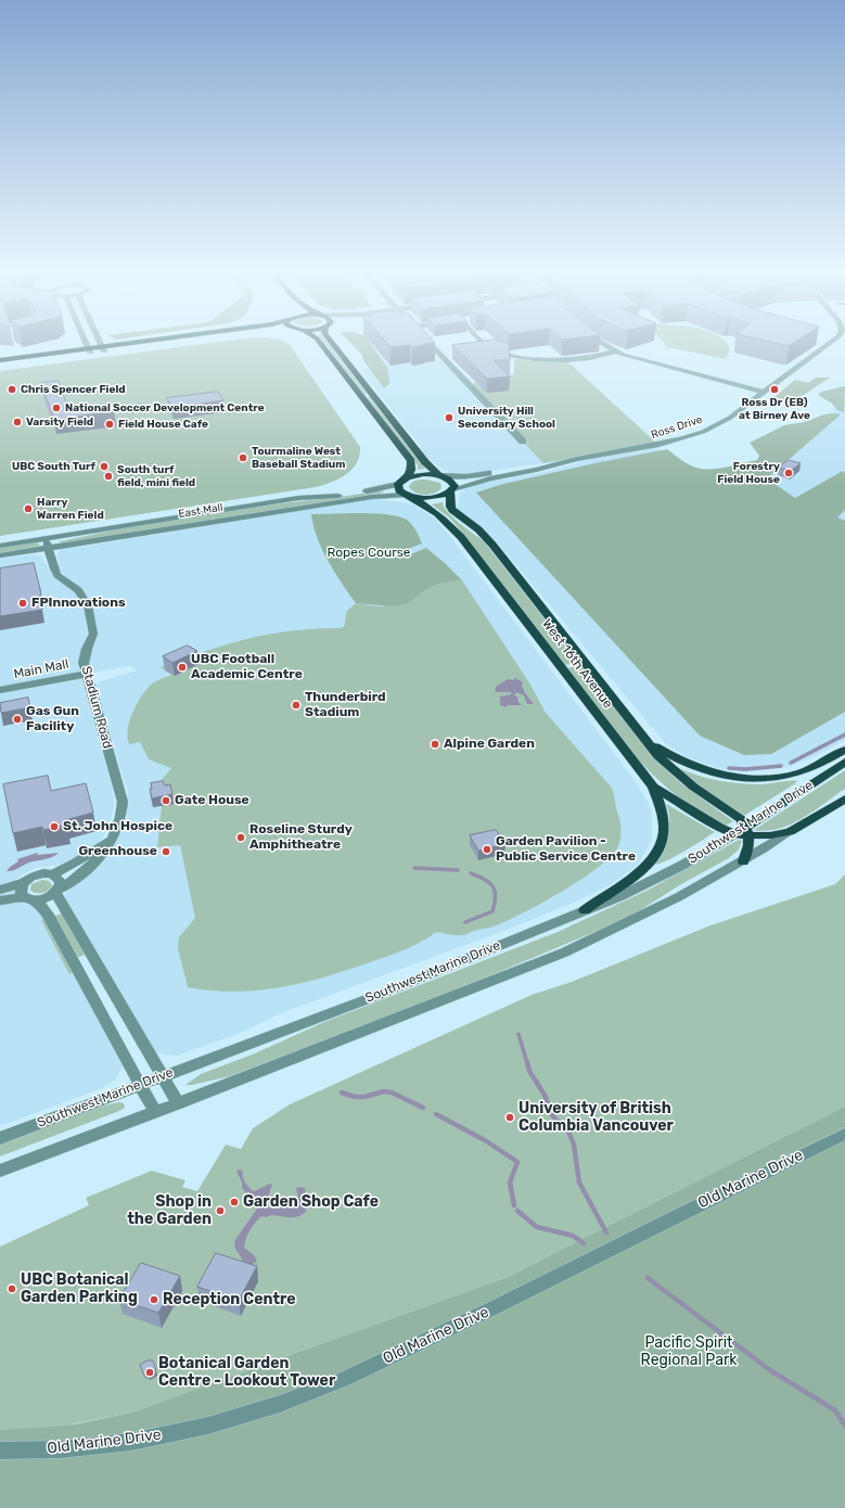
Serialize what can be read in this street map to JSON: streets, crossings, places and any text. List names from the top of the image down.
{
  "streets": {
    "main road": ["West 16th Avenue", "Southwest Marine Drive"],
    "street": [
      "Ross Drive",
      "East Mall",
      "Main Mall",
      "Stadium Road",
      "Old Marine Drive"
    ]
  },
  "crossings": [
    ["Ross Drive", "West 16th Avenue"],
    ["East Mall", "West 16th Avenue"],
    ["East Mall", "Stadium Road"],
    ["West 16th Avenue", "Southwest Marine Drive"],
    ["Main Mall", "Stadium Road"]
  ],
  "parks": ["Ropes Course", "Pacific Spirit Regional Park"],
  "places": [
    "Chris Spencer Field",
    "Ross Dr (EB) at Birney Ave",
    "National Soccer Development Centre",
    "University Hill Secondary School",
    "Varsity Field",
    "Field House Cafe",
    "Tourmaline West Baseball Stadium",
    "UBC South Turf",
    "Forestry Field House",
    "South turf field, mini field",
    "Harry Warren Field",
    "FPInnovations",
    "UBC Football Academic Centre",
    "Thunderbird Stadium",
    "Gas Gun Facility",
    "Alpine Garden",
    "Gate House",
    "St. John Hospice",
    "Roseline Sturdy Amphitheatre",
    "Garden Pavilion - Public Service Centre",
    "Greenhouse",
    "University of British Columbia Vancouver",
    "Garden Shop Cafe",
    "Shop in the Garden",
    "UBC Botanical Garden Parking",
    "Reception Centre",
    "Botanical Garden Centre - Lookout Tower"
  ]
}
